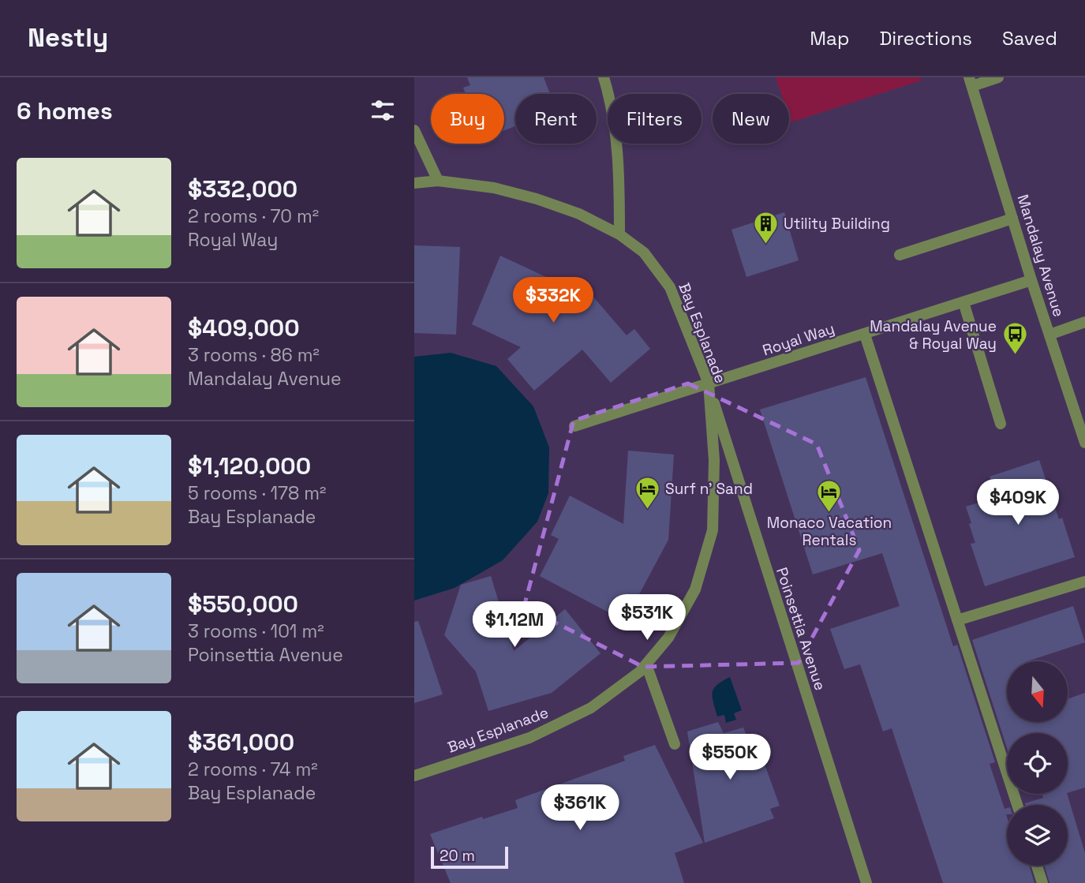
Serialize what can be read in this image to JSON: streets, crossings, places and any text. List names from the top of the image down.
{
  "streets": {
    "street": [
      "Mandalay Avenue",
      "Bay Esplanade",
      "Royal Way",
      "Poinsettia Avenue"
    ]
  },
  "crossings": [
    ["Mandalay Avenue", "Royal Way"],
    ["Bay Esplanade", "Royal Way"],
    ["Bay Esplanade", "Poinsettia Avenue"],
    ["Royal Way", "Poinsettia Avenue"]
  ],
  "places": {
    "building": ["Utility Building"],
    "bus stop": ["Mandalay Avenue & Royal Way"],
    "hotel": ["Surf n' Sand", "Monaco Vacation Rentals"]
  },
  "scale_bar": "20 m",
  "north": "bottom",
  "page": {
    "header": "Nestly",
    "nav": ["Map", "Directions", "Saved"],
    "heading": "6 homes",
    "chip": [
      "Buy",
      "Rent",
      "Filters",
      "New"
    ],
    "list": [
      {
        "name": "$332,000",
        "note": "2 rooms · 70 m² · Royal Way"
      },
      {
        "name": "$409,000",
        "note": "3 rooms · 86 m² · Mandalay Avenue"
      },
      {
        "name": "$1,120,000",
        "note": "5 rooms · 178 m² · Bay Esplanade"
      },
      {
        "name": "$550,000",
        "note": "3 rooms · 101 m² · Poinsettia Avenue"
      },
      {
        "name": "$361,000",
        "note": "2 rooms · 74 m² · Bay Esplanade"
      }
    ],
    "price": [
      "$332K",
      "$409K",
      "$531K",
      "$1.12M",
      "$550K",
      "$361K"
    ],
    "scale": "20 m"
  }
}
